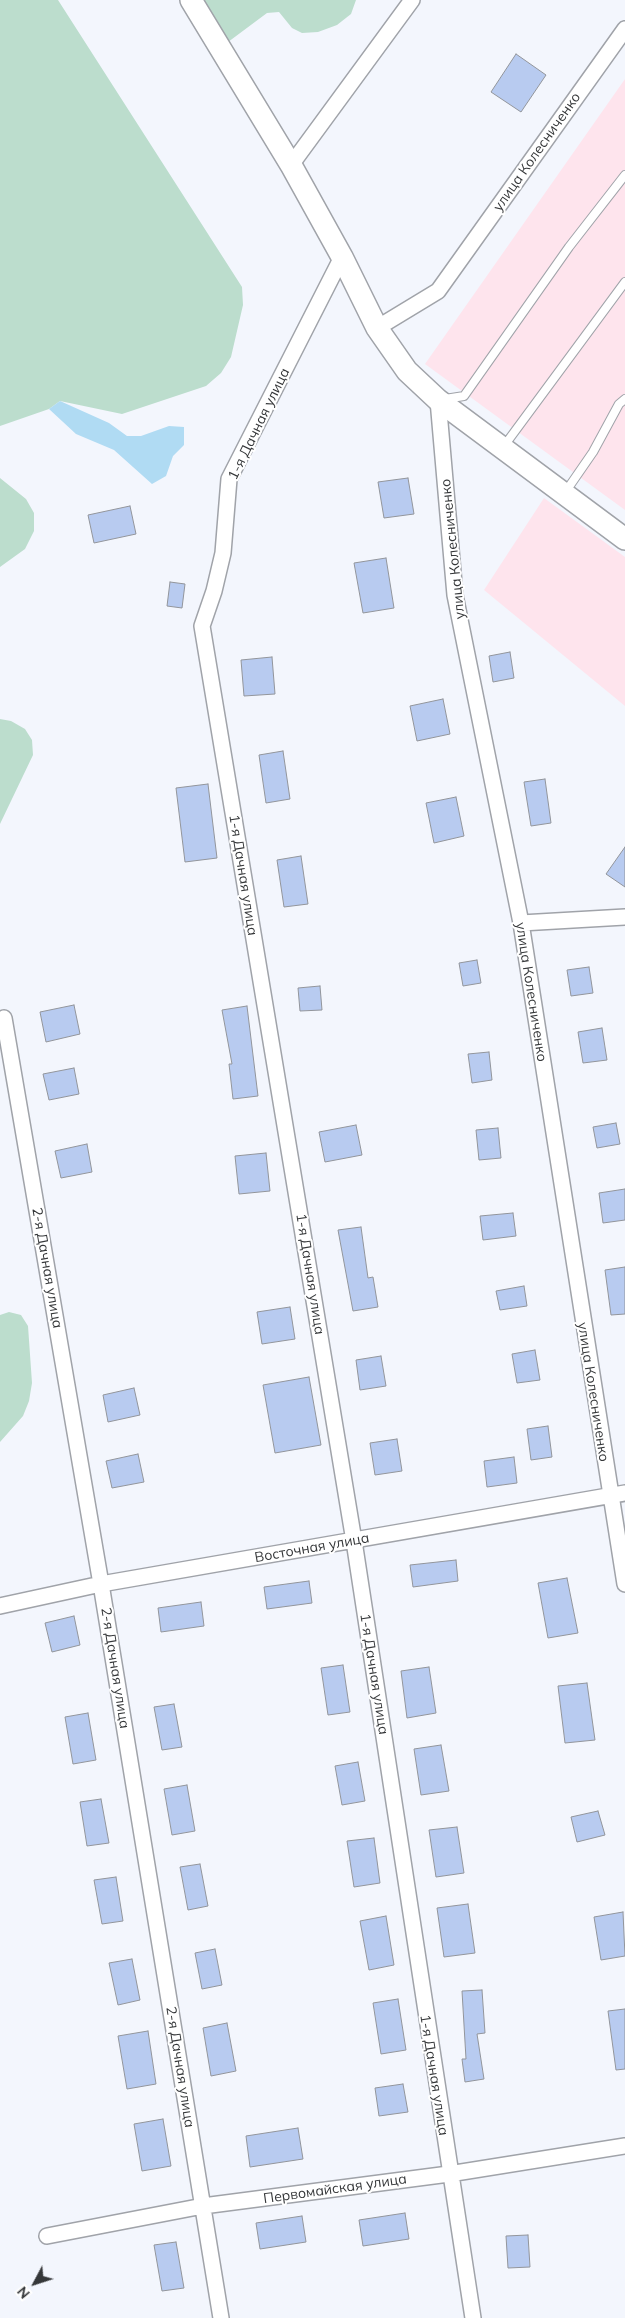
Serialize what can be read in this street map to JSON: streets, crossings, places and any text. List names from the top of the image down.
{
  "streets": {
    "street": [
      "улица Колесниченко",
      "1-я Дачная улица",
      "2-я Дачная улица",
      "Восточная улица",
      "Первомайская улица"
    ]
  },
  "crossings": [
    ["улица Колесниченко", "Восточная улица"],
    ["1-я Дачная улица", "Восточная улица"],
    ["1-я Дачная улица", "Первомайская улица"],
    ["2-я Дачная улица", "Восточная улица"],
    ["2-я Дачная улица", "Первомайская улица"]
  ],
  "north": "bottom left"
}
